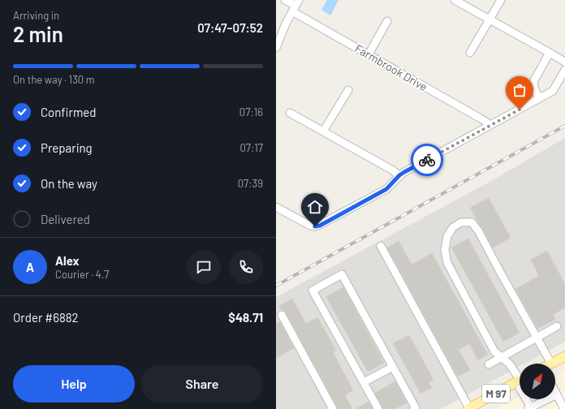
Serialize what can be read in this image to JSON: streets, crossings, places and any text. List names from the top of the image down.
{
  "streets": {
    "main road": ["M 97"],
    "street": ["Farmbrook Drive"]
  },
  "north": "top right",
  "page": {
    "heading": ["2 min", "Arriving in", "07:47–07:52"],
    "panel": [
      "Alex",
      "Courier · 4.7",
      "Order #6882",
      "$48.71"
    ],
    "bar": "On the way · 130 m",
    "list": [
      ["Confirmed", "07:16"],
      ["Preparing", "07:17"],
      ["On the way", "07:39"],
      "Delivered"
    ],
    "round": "A",
    "buttons": ["Help", "Share"]
  }
}
